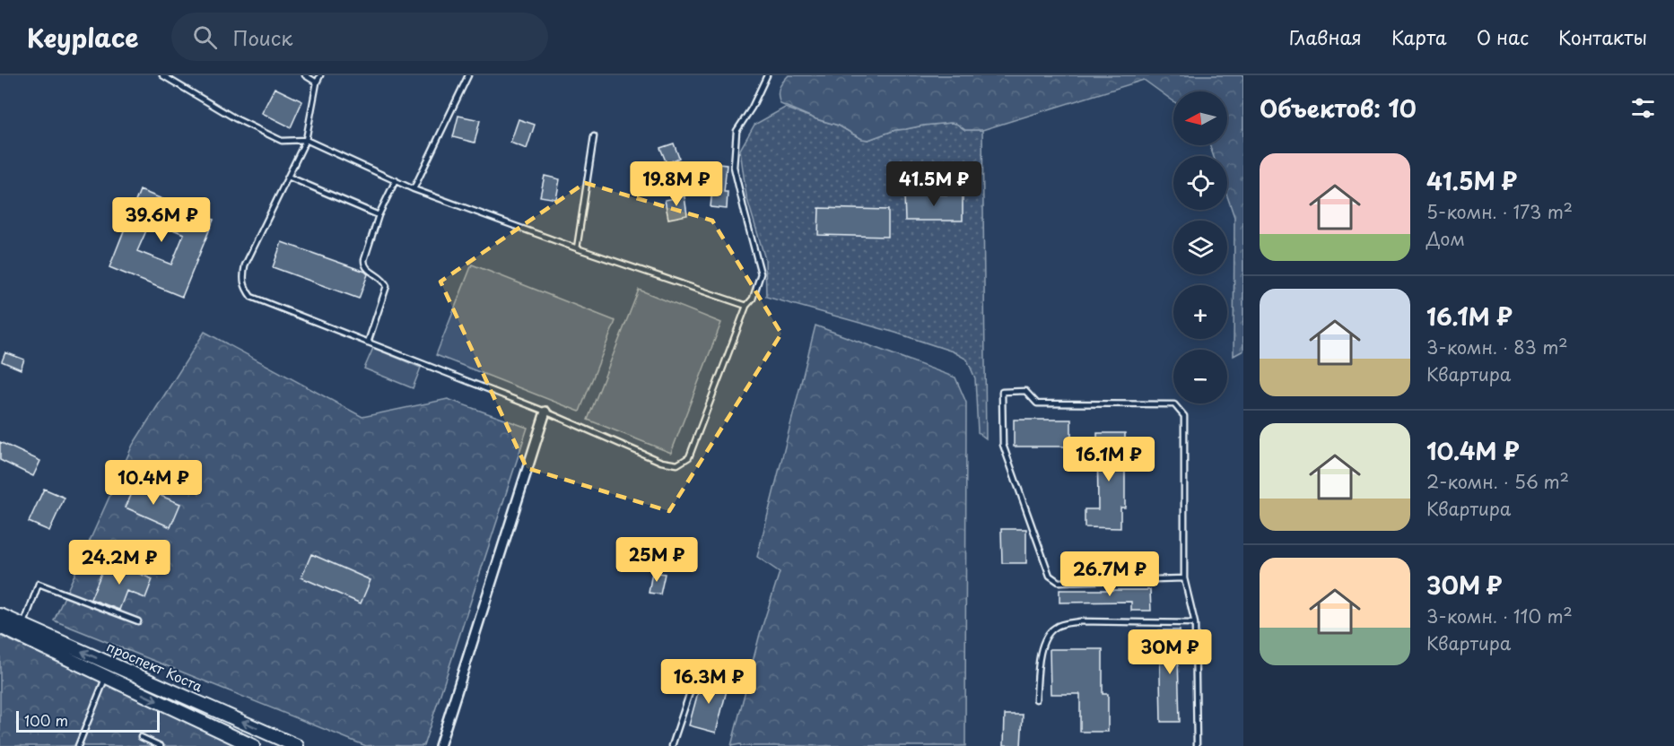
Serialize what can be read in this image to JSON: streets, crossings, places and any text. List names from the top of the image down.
{
  "streets": {
    "main road": ["проспект Коста"]
  },
  "scale_bar": "100 m",
  "north": "left",
  "page": {
    "header": "Keyplace",
    "search": "Поиск",
    "nav": [
      "Главная",
      "Карта",
      "О нас",
      "Контакты"
    ],
    "heading": "Объектов: 10",
    "map_buttons": ["+", "−"],
    "list": [
      {
        "name": "41.5M ₽",
        "note": "5-комн. · 173 m² · Дом"
      },
      {
        "name": "16.1M ₽",
        "note": "3-комн. · 83 m² · Квартира"
      },
      {
        "name": "10.4M ₽",
        "note": "2-комн. · 56 m² · Квартира"
      },
      {
        "name": "30M ₽",
        "note": "3-комн. · 110 m² · Квартира"
      }
    ],
    "price": [
      "19.8M ₽",
      "41.5M ₽",
      "39.6M ₽",
      "16.1M ₽",
      "10.4M ₽",
      "25M ₽",
      "24.2M ₽",
      "26.7M ₽",
      "30M ₽",
      "16.3M ₽"
    ],
    "scale": "100 m"
  }
}
